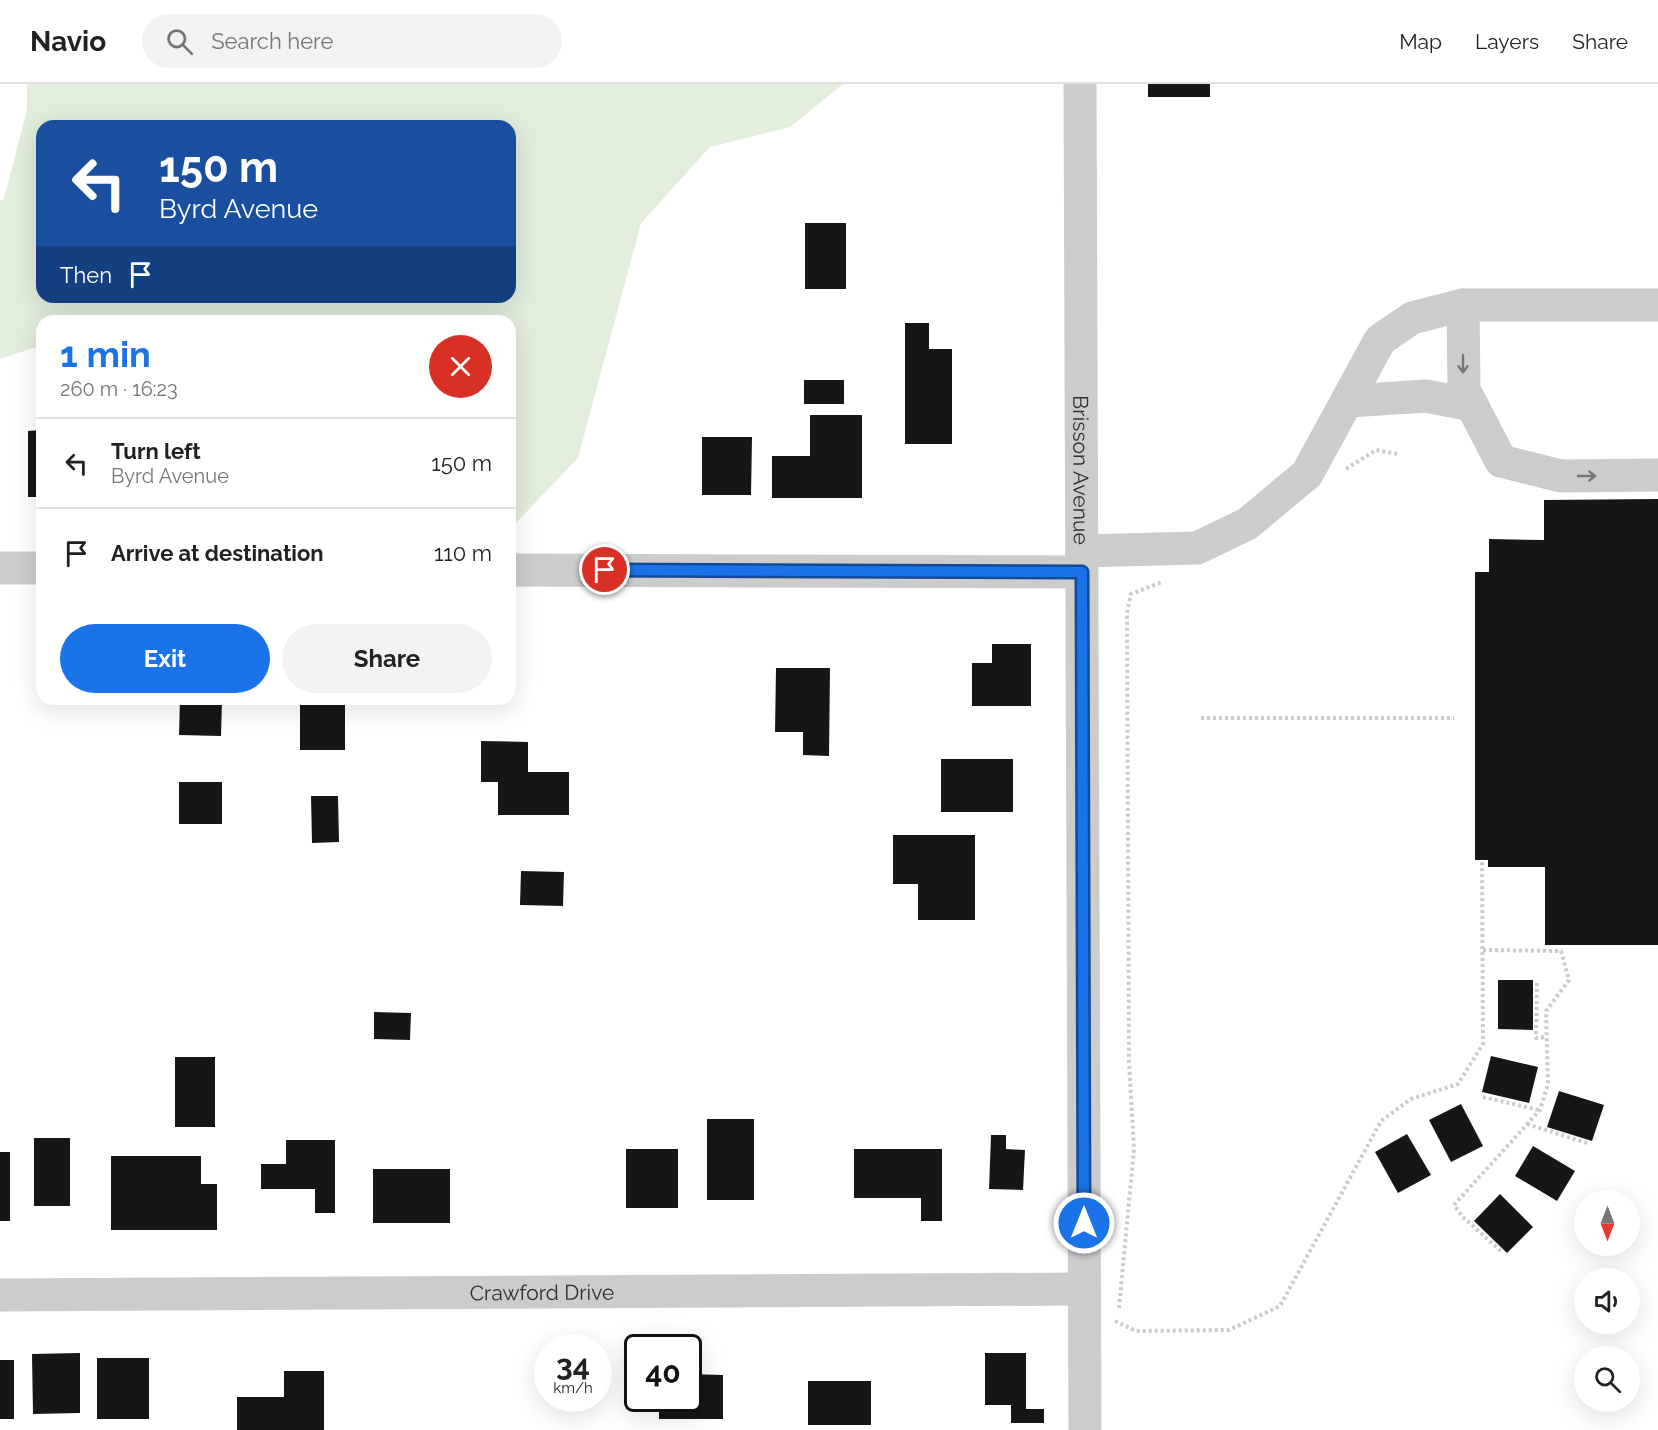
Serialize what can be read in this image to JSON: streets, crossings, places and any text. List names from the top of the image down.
{
  "streets": {
    "street": ["Brisson Avenue", "Crawford Drive"]
  },
  "crossings": [
    ["Brisson Avenue", "Crawford Drive"]
  ],
  "north": "bottom",
  "page": {
    "header": "Navio",
    "search": "Search here",
    "nav": ["Map", "Layers", "Share"],
    "turn": ["150 m", "Byrd Avenue"],
    "then": "Then",
    "heading": ["1 min", "260 m · 16:23"],
    "list": [
      {
        "name": "Turn left",
        "note": "Byrd Avenue",
        "value": "150 m"
      },
      {
        "name": "Arrive at destination",
        "value": "110 m"
      }
    ],
    "buttons": ["Exit", "Share"],
    "speed": "34 km/h",
    "limit": "40"
  }
}
